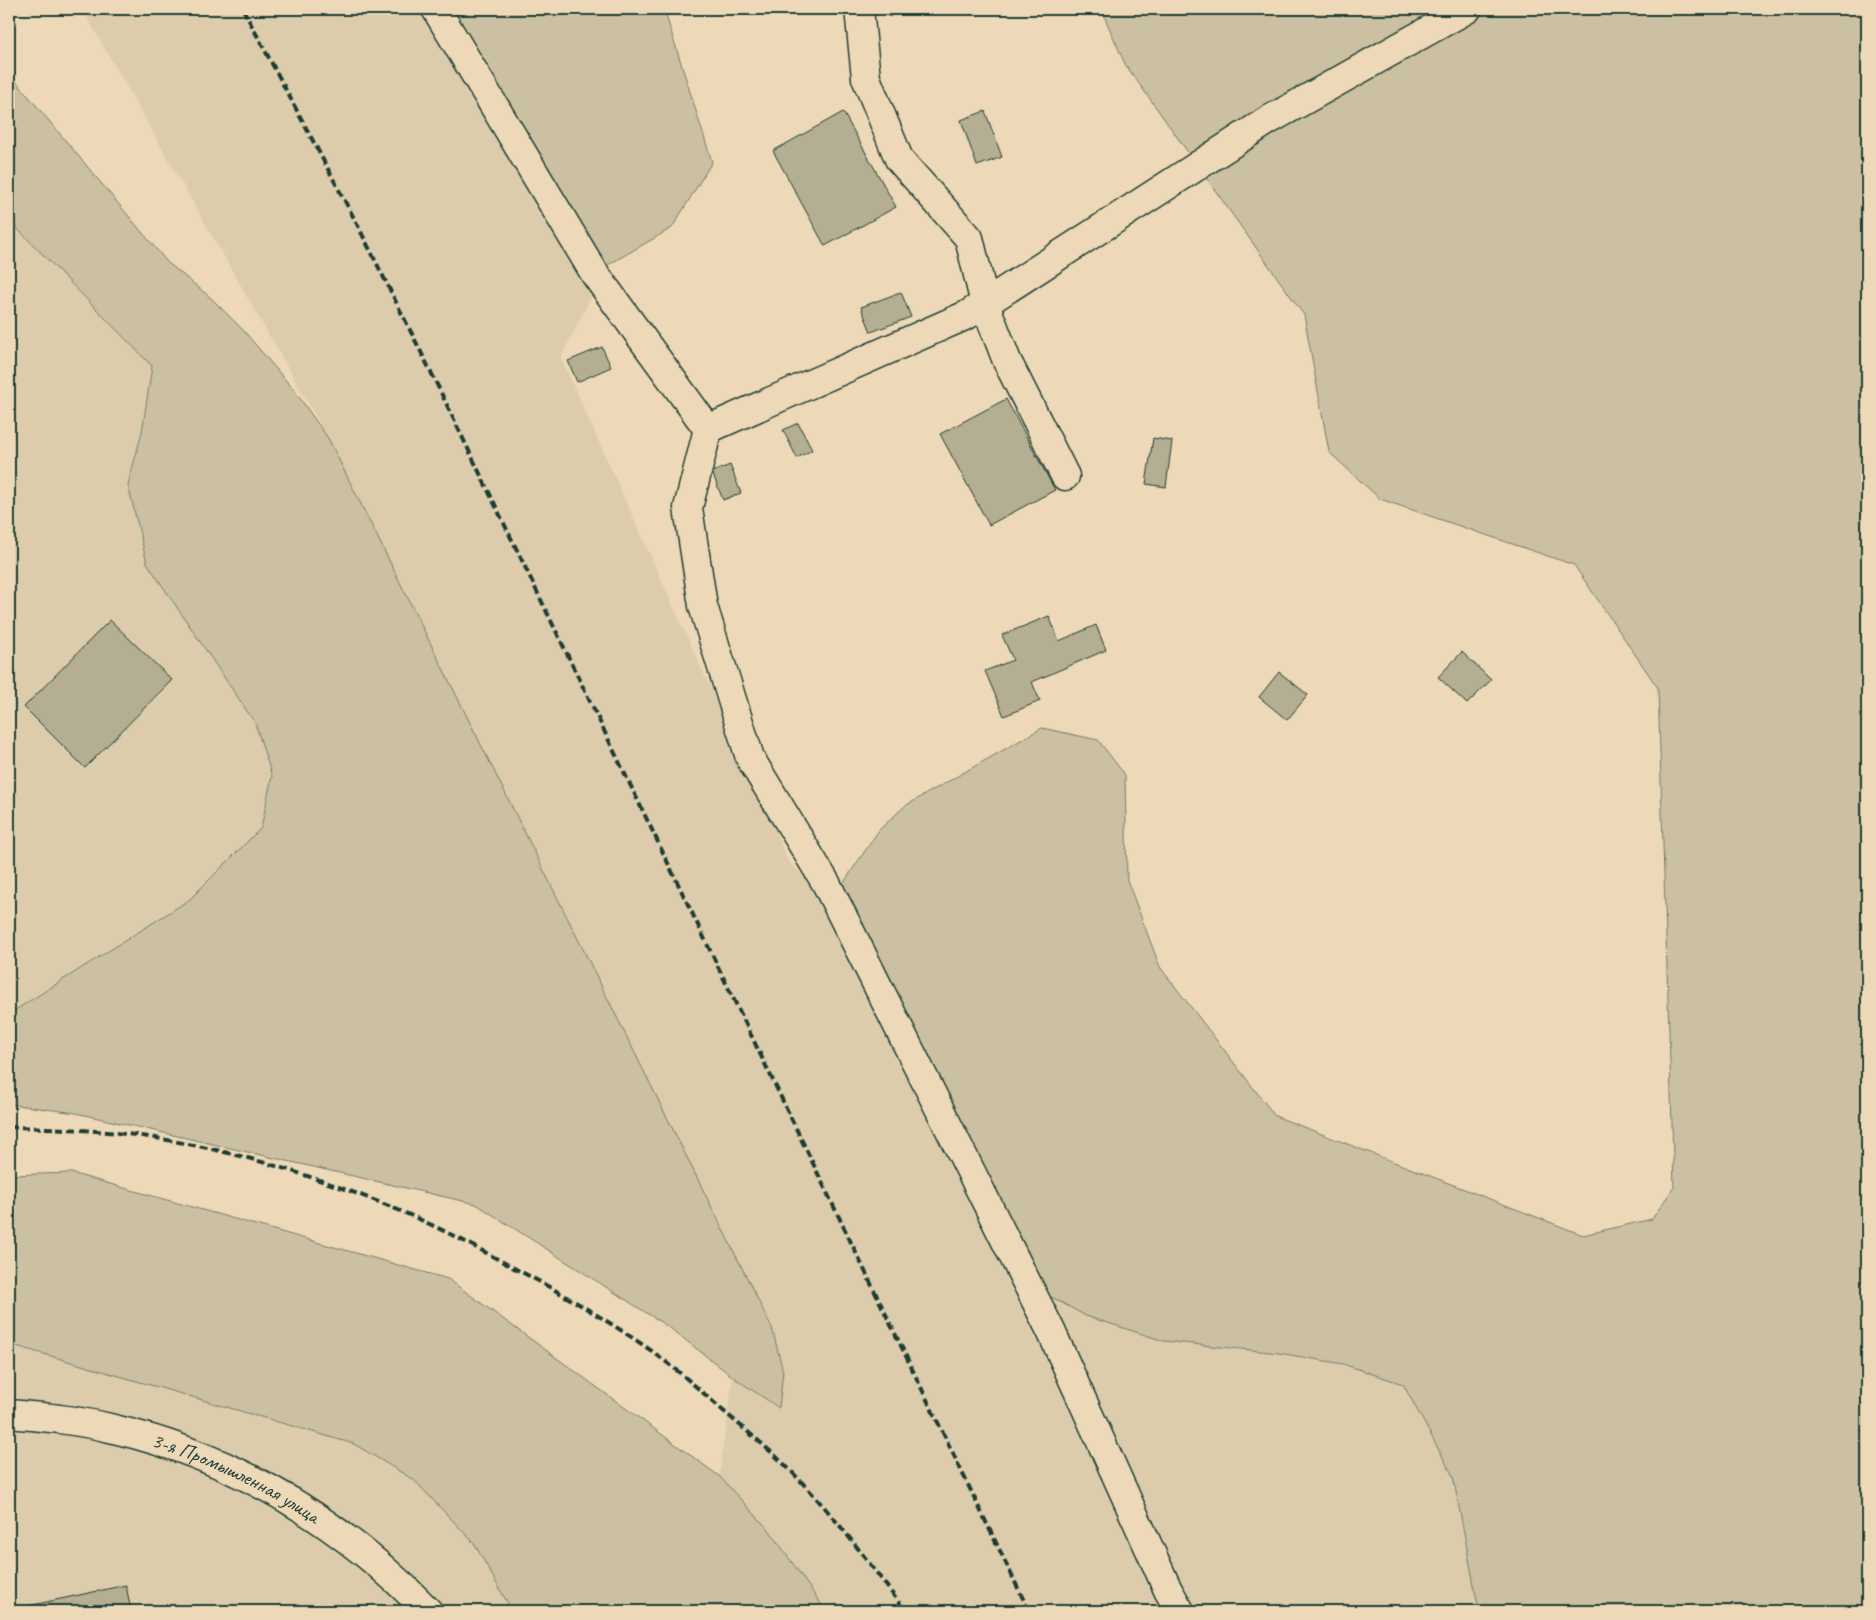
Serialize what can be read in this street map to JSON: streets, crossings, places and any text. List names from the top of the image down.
{
  "streets": {
    "street": ["3-я Промышленная улица"]
  }
}
